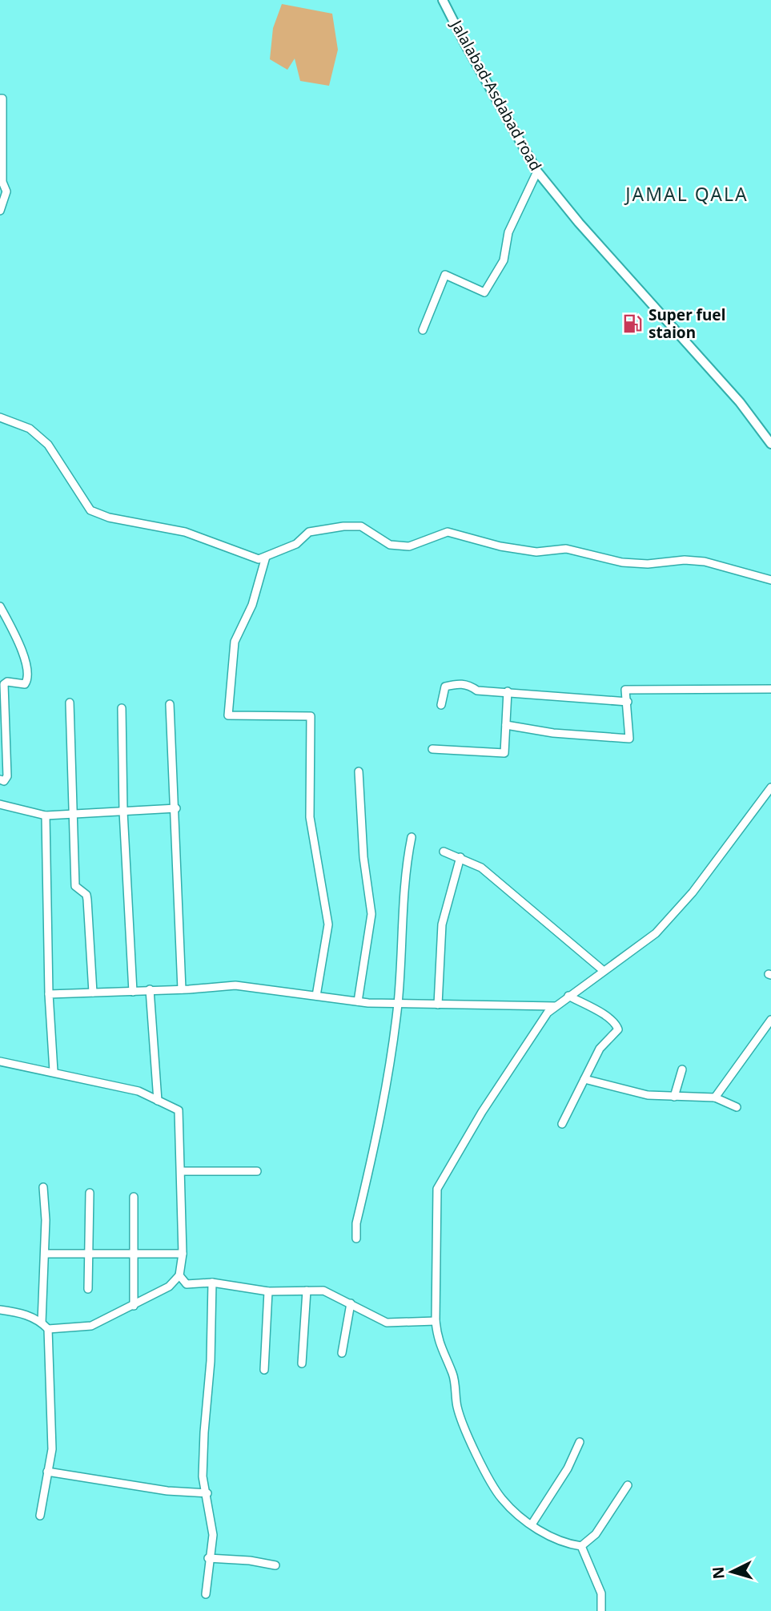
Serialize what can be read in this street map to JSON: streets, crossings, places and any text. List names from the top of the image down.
{
  "streets": {
    "main road": ["Jalalabad-Asdabad road"]
  },
  "districts": ["JAMAL QALA"],
  "places": {
    "fuel station": ["Super fuel staion"]
  },
  "north": "left"
}
